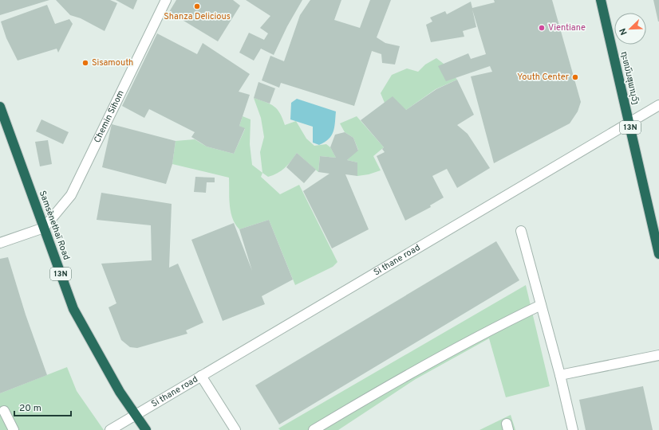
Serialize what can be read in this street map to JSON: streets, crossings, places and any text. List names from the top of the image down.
{
  "streets": {
    "highway": ["ຖະຫນົນສຸພານຸວົງ", "13N", "Samsènethaï Road"],
    "street": ["Chemin Sihom", "Si thane road"]
  },
  "crossings": [
    ["ຖະຫນົນສຸພານຸວົງ", "Si thane road"],
    ["Chemin Sihom", "Samsènethaï Road"],
    ["Samsènethaï Road", "Si thane road"]
  ],
  "places": [
    "Shanza Delicious",
    "Vientiane",
    "Sisamouth",
    "Youth Center"
  ],
  "scale_bar": "20 m",
  "north": "bottom left"
}
